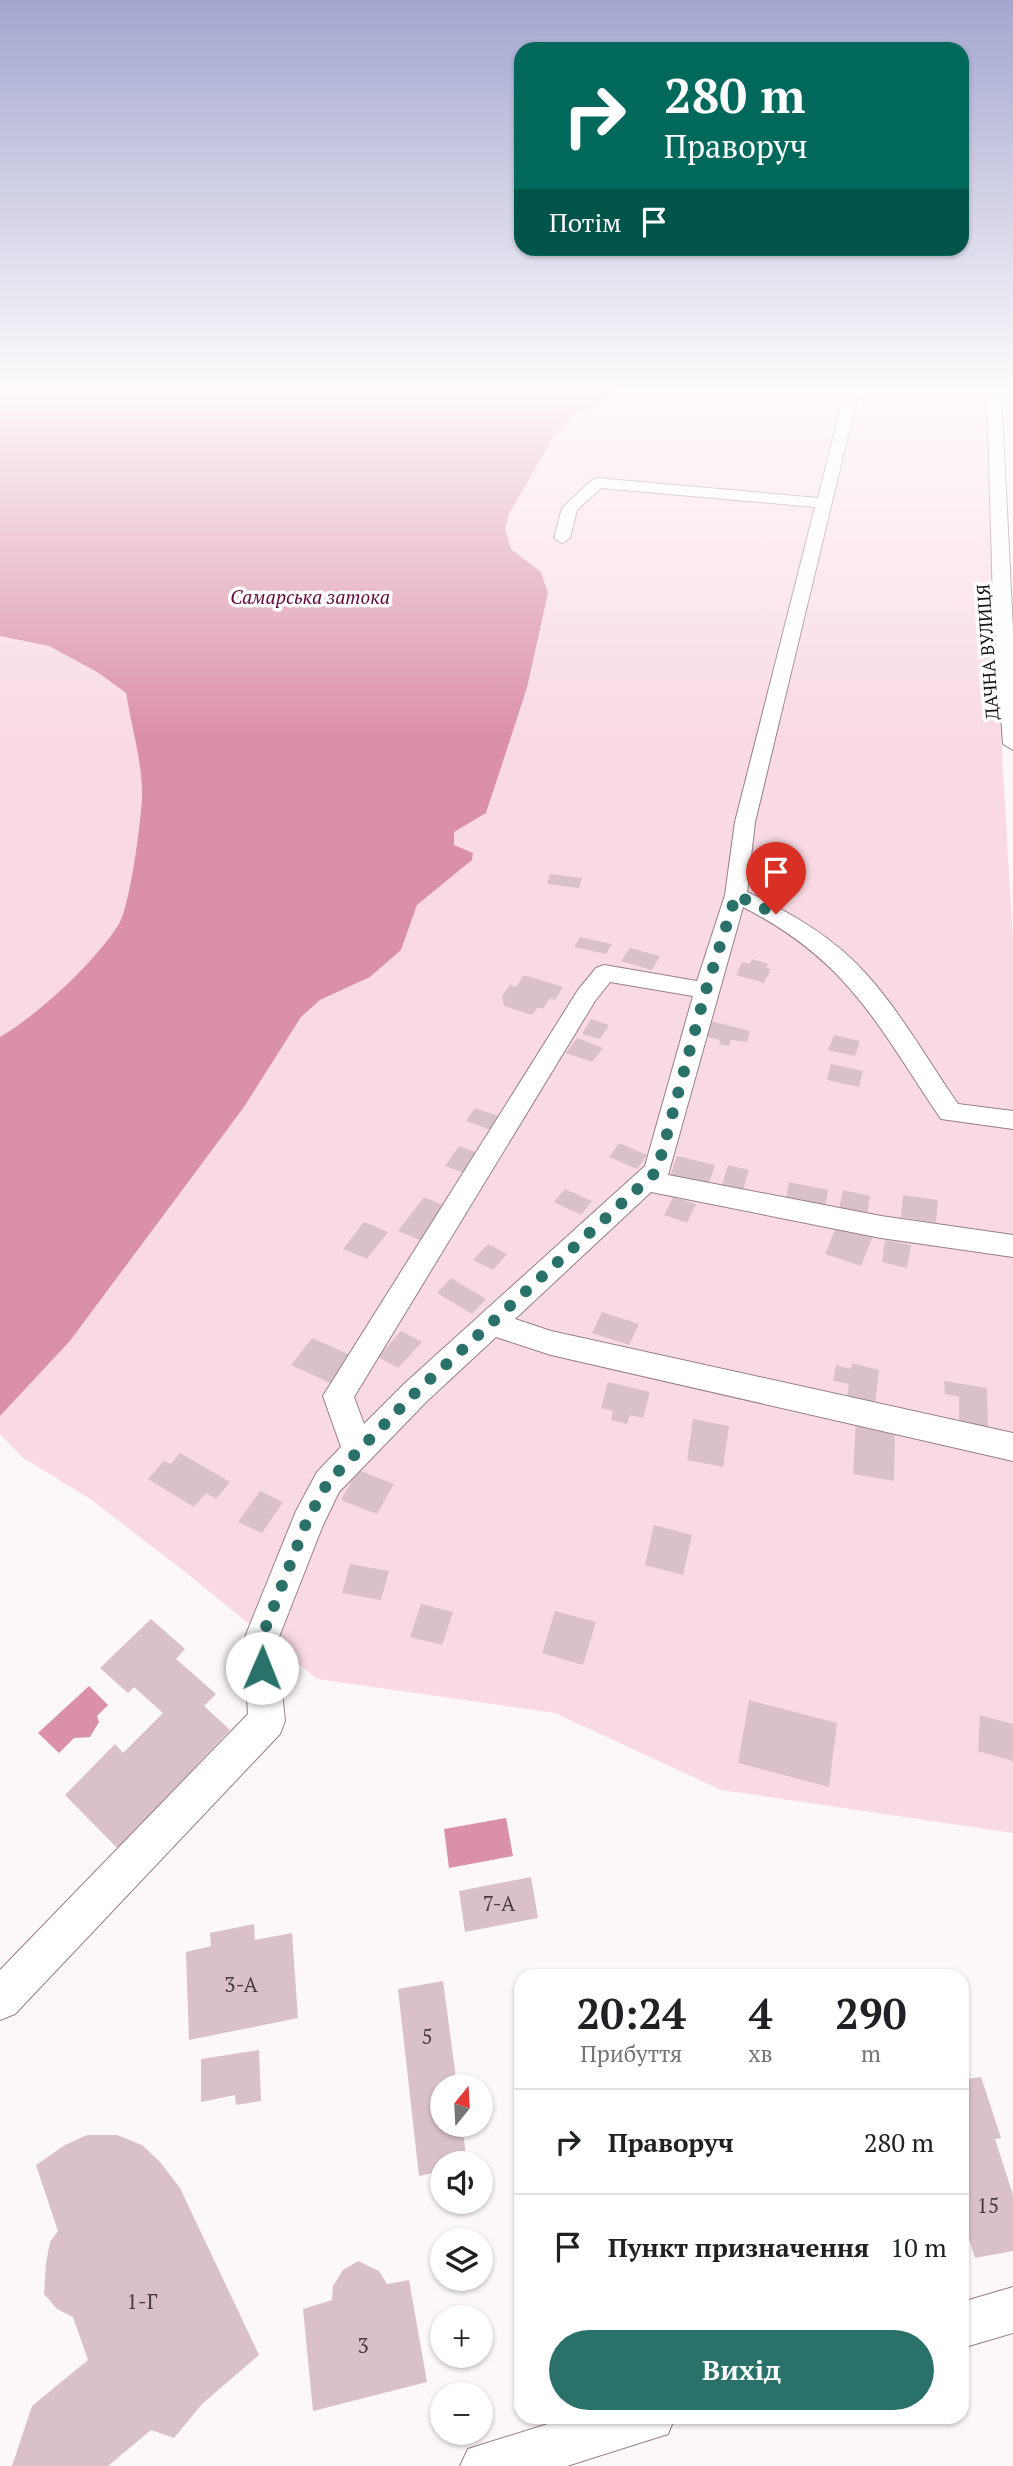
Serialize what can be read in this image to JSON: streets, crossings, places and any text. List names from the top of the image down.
{
  "streets": {
    "street": ["ДАЧНА ВУЛИЦЯ"]
  },
  "water": ["Самарська затока"],
  "house_numbers": [
    "7-А",
    "3-А",
    "5",
    "15",
    "1-Г",
    "3"
  ],
  "north": "top",
  "page": {
    "turn": ["280 m", "Праворуч"],
    "then": "Потім",
    "eta": [
      "20:24",
      "Прибуття",
      "4",
      "хв",
      "290",
      "m"
    ],
    "map_buttons": ["+", "−"],
    "list": [
      {
        "name": "Праворуч",
        "value": "280 m"
      },
      {
        "name": "Пункт призначення",
        "value": "10 m"
      }
    ],
    "buttons": "Вихід"
  }
}
